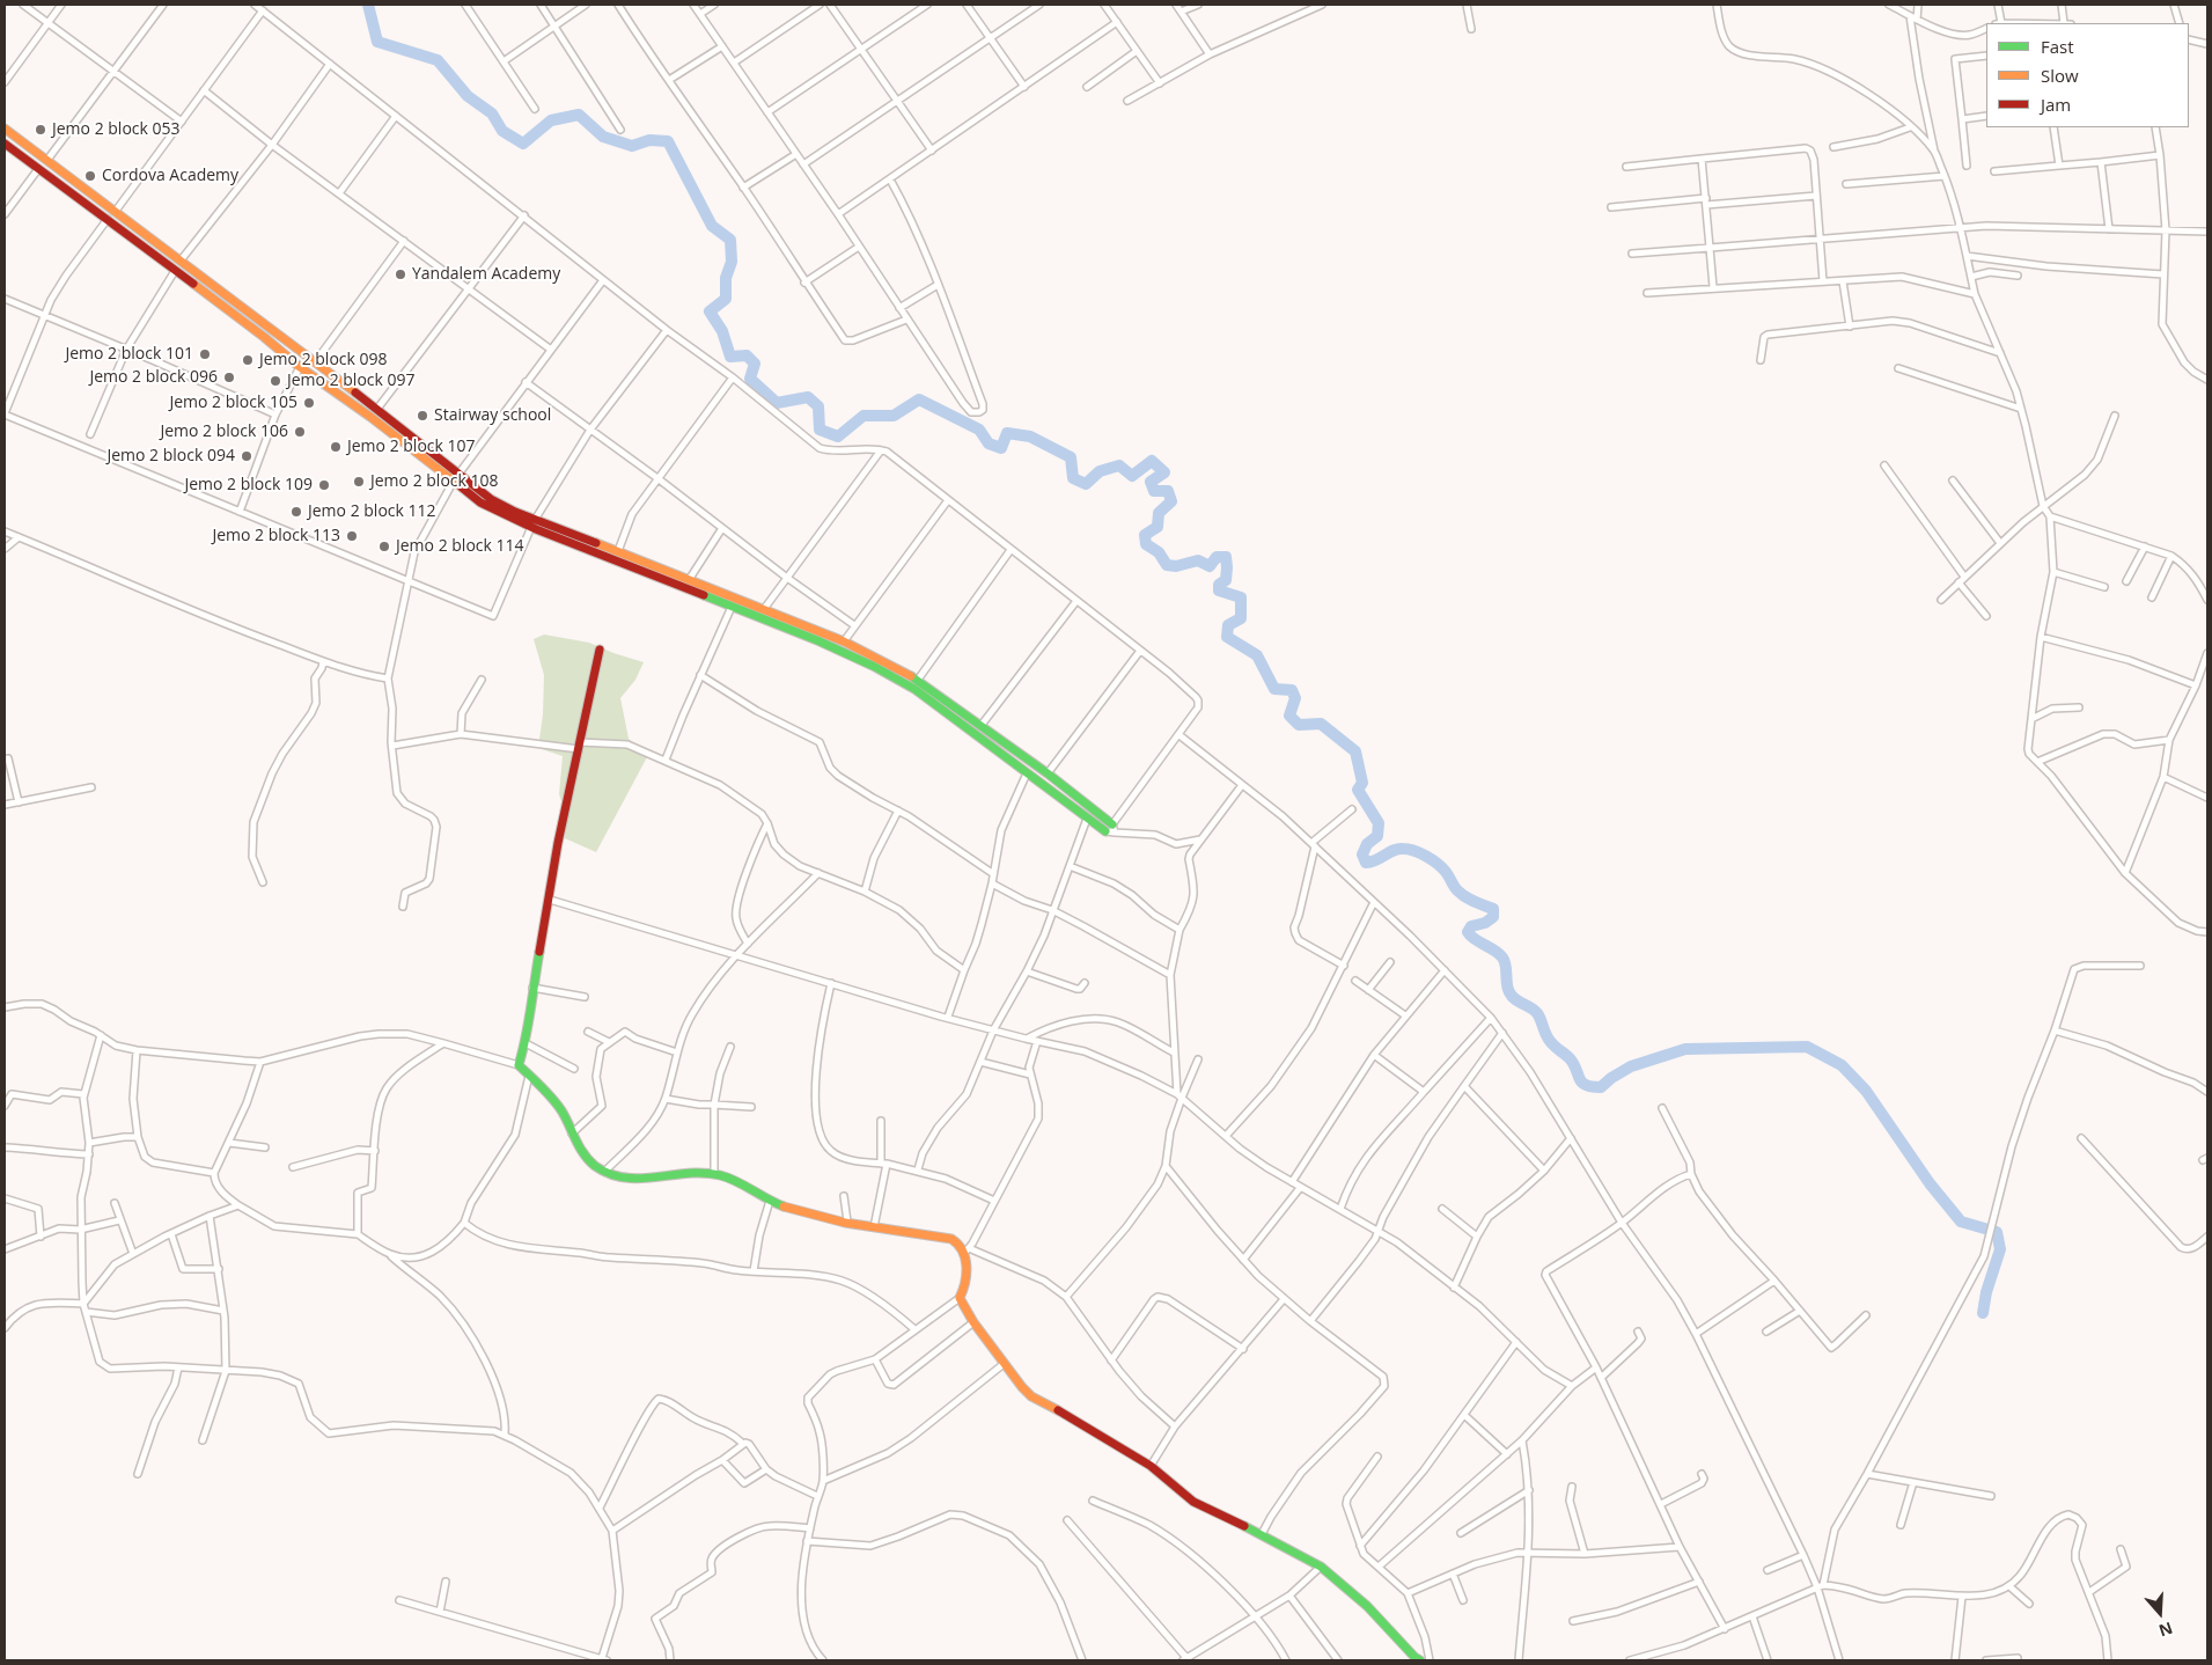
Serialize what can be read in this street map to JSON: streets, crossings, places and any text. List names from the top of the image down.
{
  "places": [
    "Jemo 2 block 053",
    "Cordova Academy",
    "Yandalem Academy",
    "Jemo 2 block 101",
    "Jemo 2 block 098",
    "Jemo 2 block 096",
    "Jemo 2 block 097",
    "Jemo 2 block 105",
    "Stairway school",
    "Jemo 2 block 106",
    "Jemo 2 block 107",
    "Jemo 2 block 094",
    "Jemo 2 block 108",
    "Jemo 2 block 109",
    "Jemo 2 block 112",
    "Jemo 2 block 113",
    "Jemo 2 block 114"
  ],
  "legend": ["Fast", "Slow", "Jam"],
  "north": "bottom"
}
